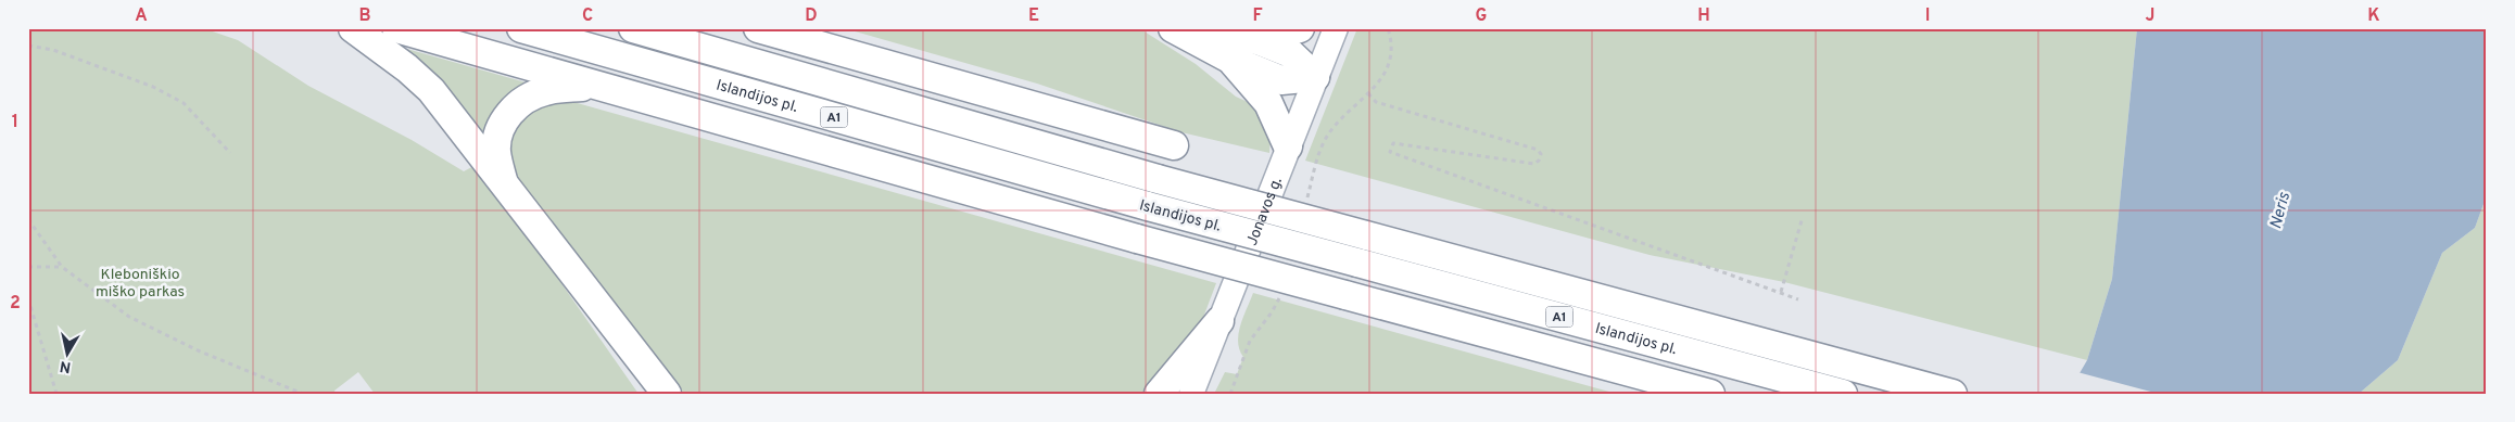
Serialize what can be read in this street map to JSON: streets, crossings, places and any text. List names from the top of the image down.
{
  "streets": {
    "highway": ["Islandijos pl.", "A1"],
    "main road": ["Jonavos g."]
  },
  "water": ["Neris"],
  "parks": ["Kleboniškio miško parkas"],
  "north": "bottom",
  "grid": {
    "columns": [
      "A",
      "B",
      "C",
      "D",
      "E",
      "F",
      "G",
      "H",
      "I",
      "J",
      "K"
    ],
    "rows": ["1", "2"]
  }
}
